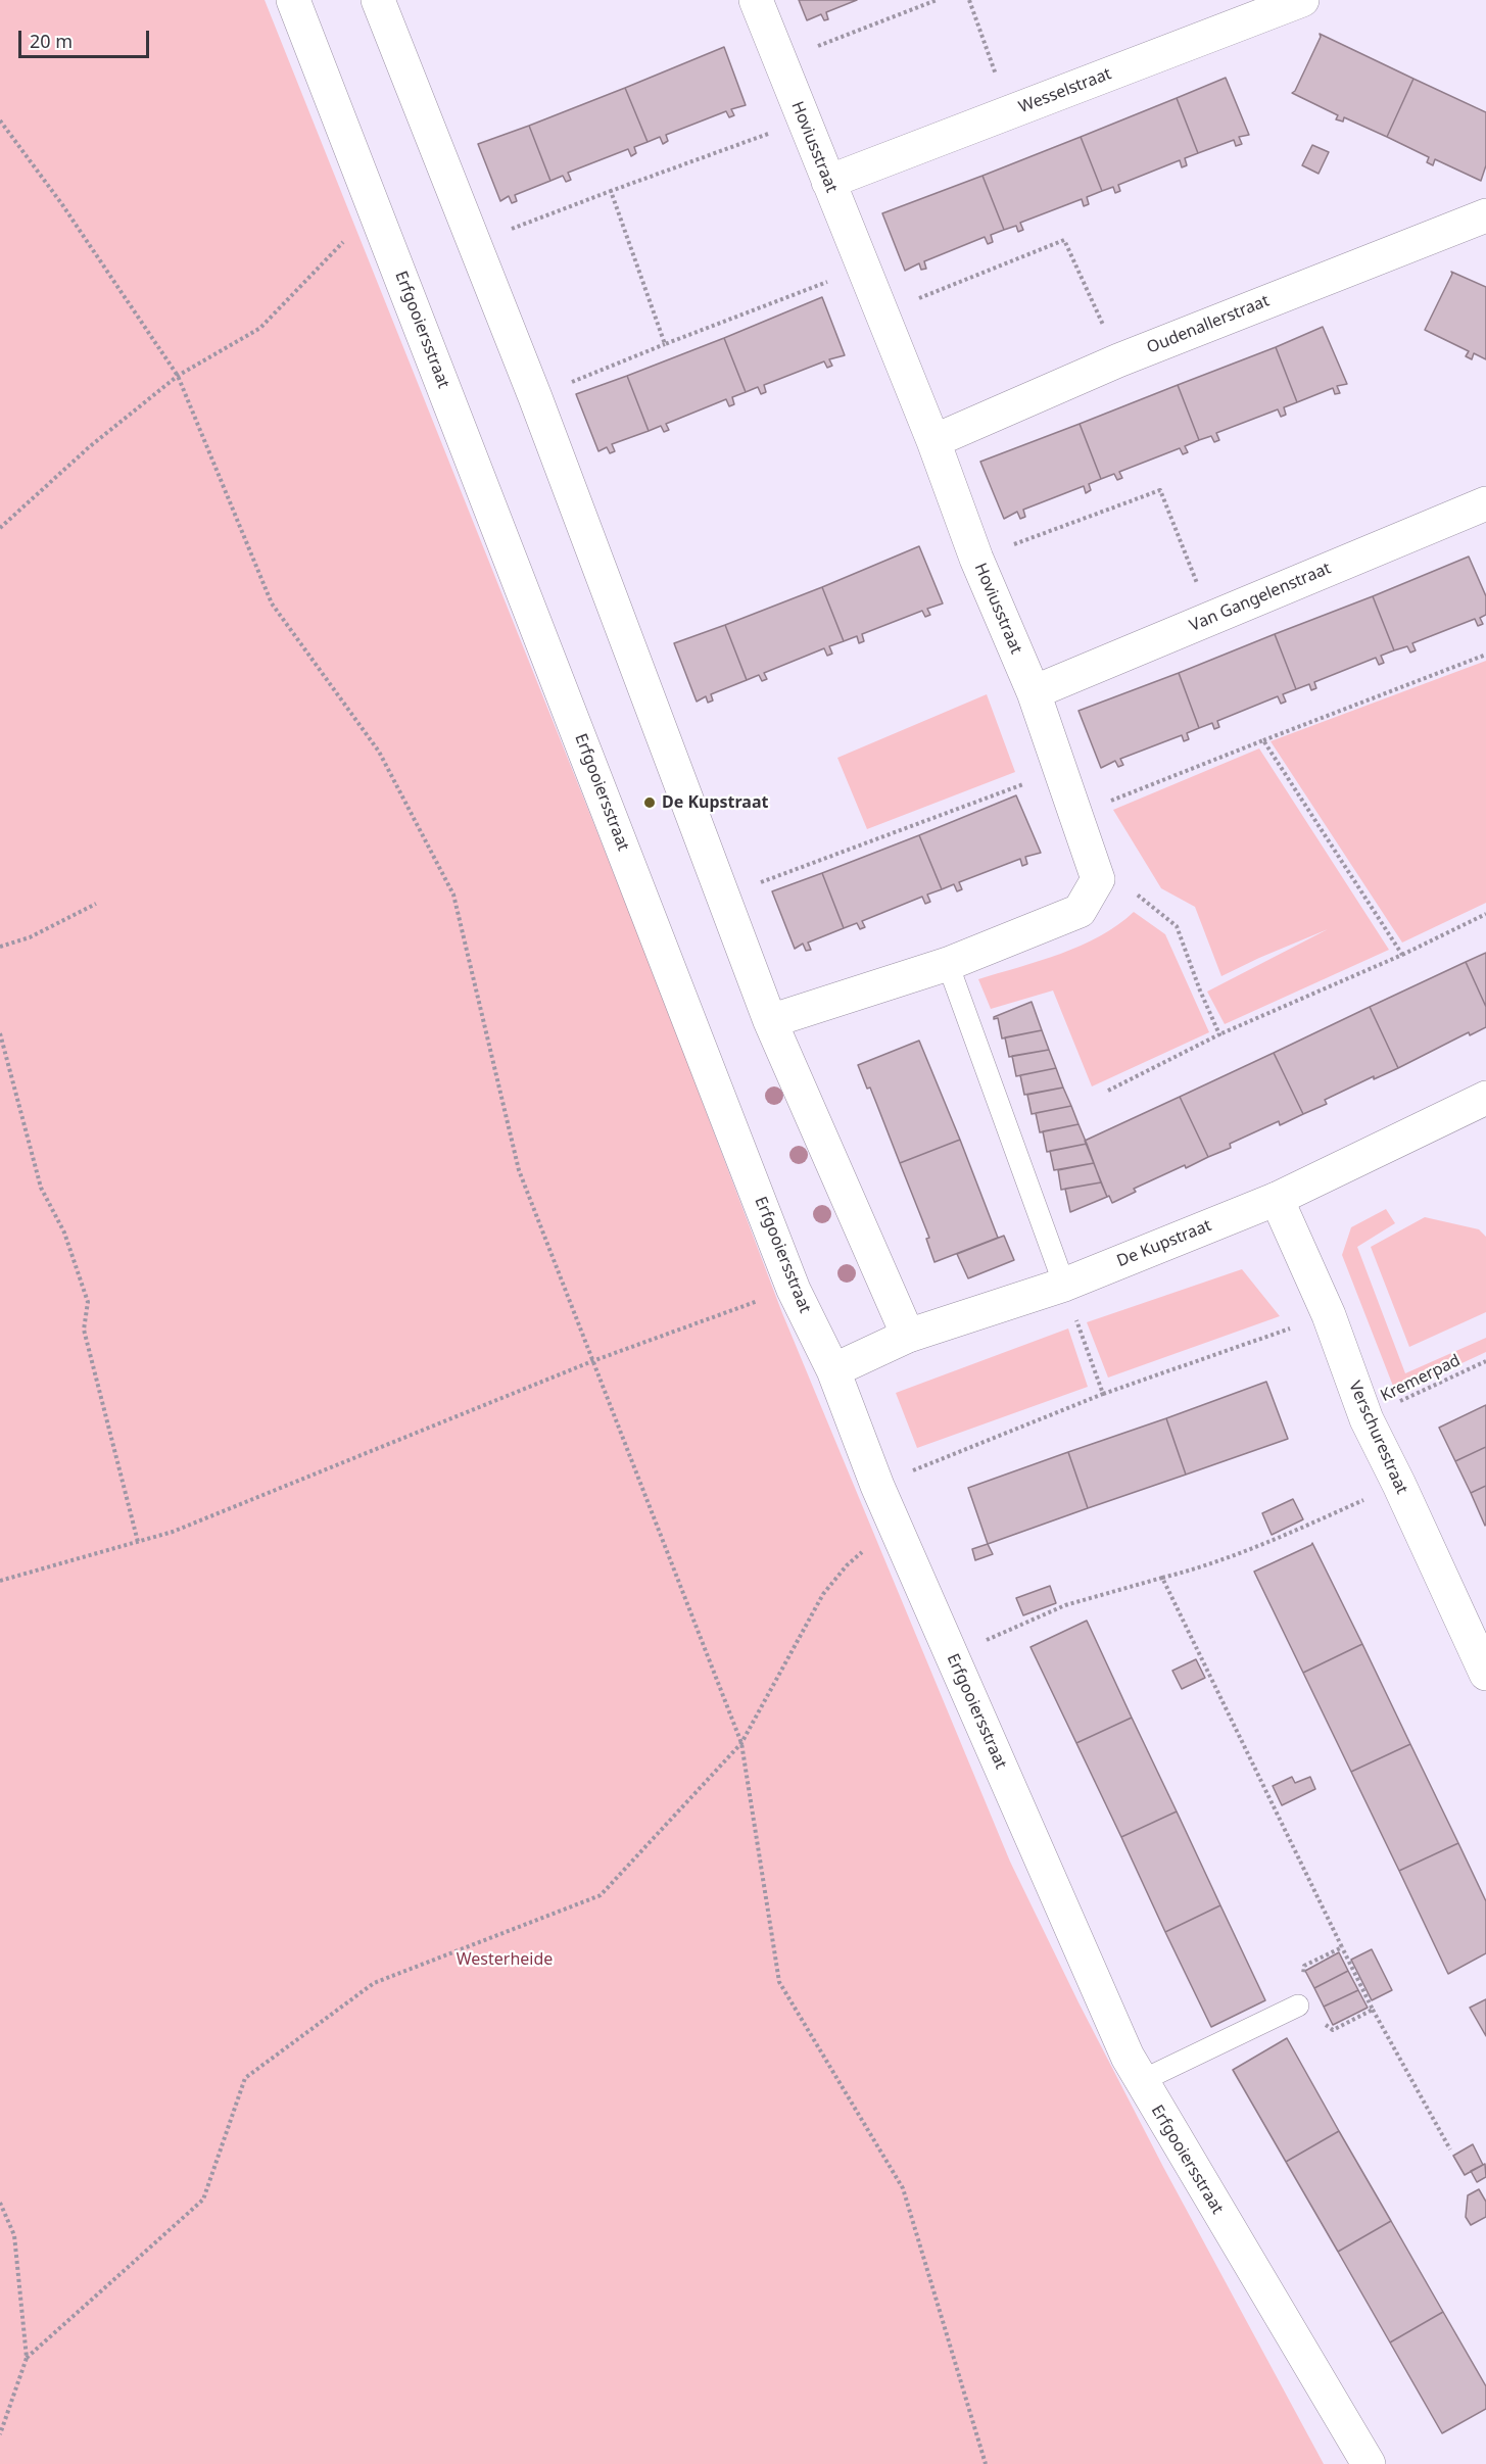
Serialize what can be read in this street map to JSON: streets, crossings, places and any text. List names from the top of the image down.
{
  "streets": {
    "street": [
      "Wesselstraat",
      "Hoviusstraat",
      "Oudenallerstraat",
      "Erfgooiersstraat",
      "Van Gangelenstraat",
      "De Kupstraat",
      "Verschurestraat"
    ],
    "path": ["Kremerpad"]
  },
  "crossings": [
    ["Wesselstraat", "Hoviusstraat"],
    ["Hoviusstraat", "Oudenallerstraat"],
    ["Hoviusstraat", "Van Gangelenstraat"],
    ["Erfgooiersstraat", "De Kupstraat"],
    ["De Kupstraat", "Verschurestraat"],
    ["Kremerpad", "Verschurestraat"]
  ],
  "parks": ["Westerheide"],
  "places": ["De Kupstraat"],
  "scale_bar": "20 m"
}
